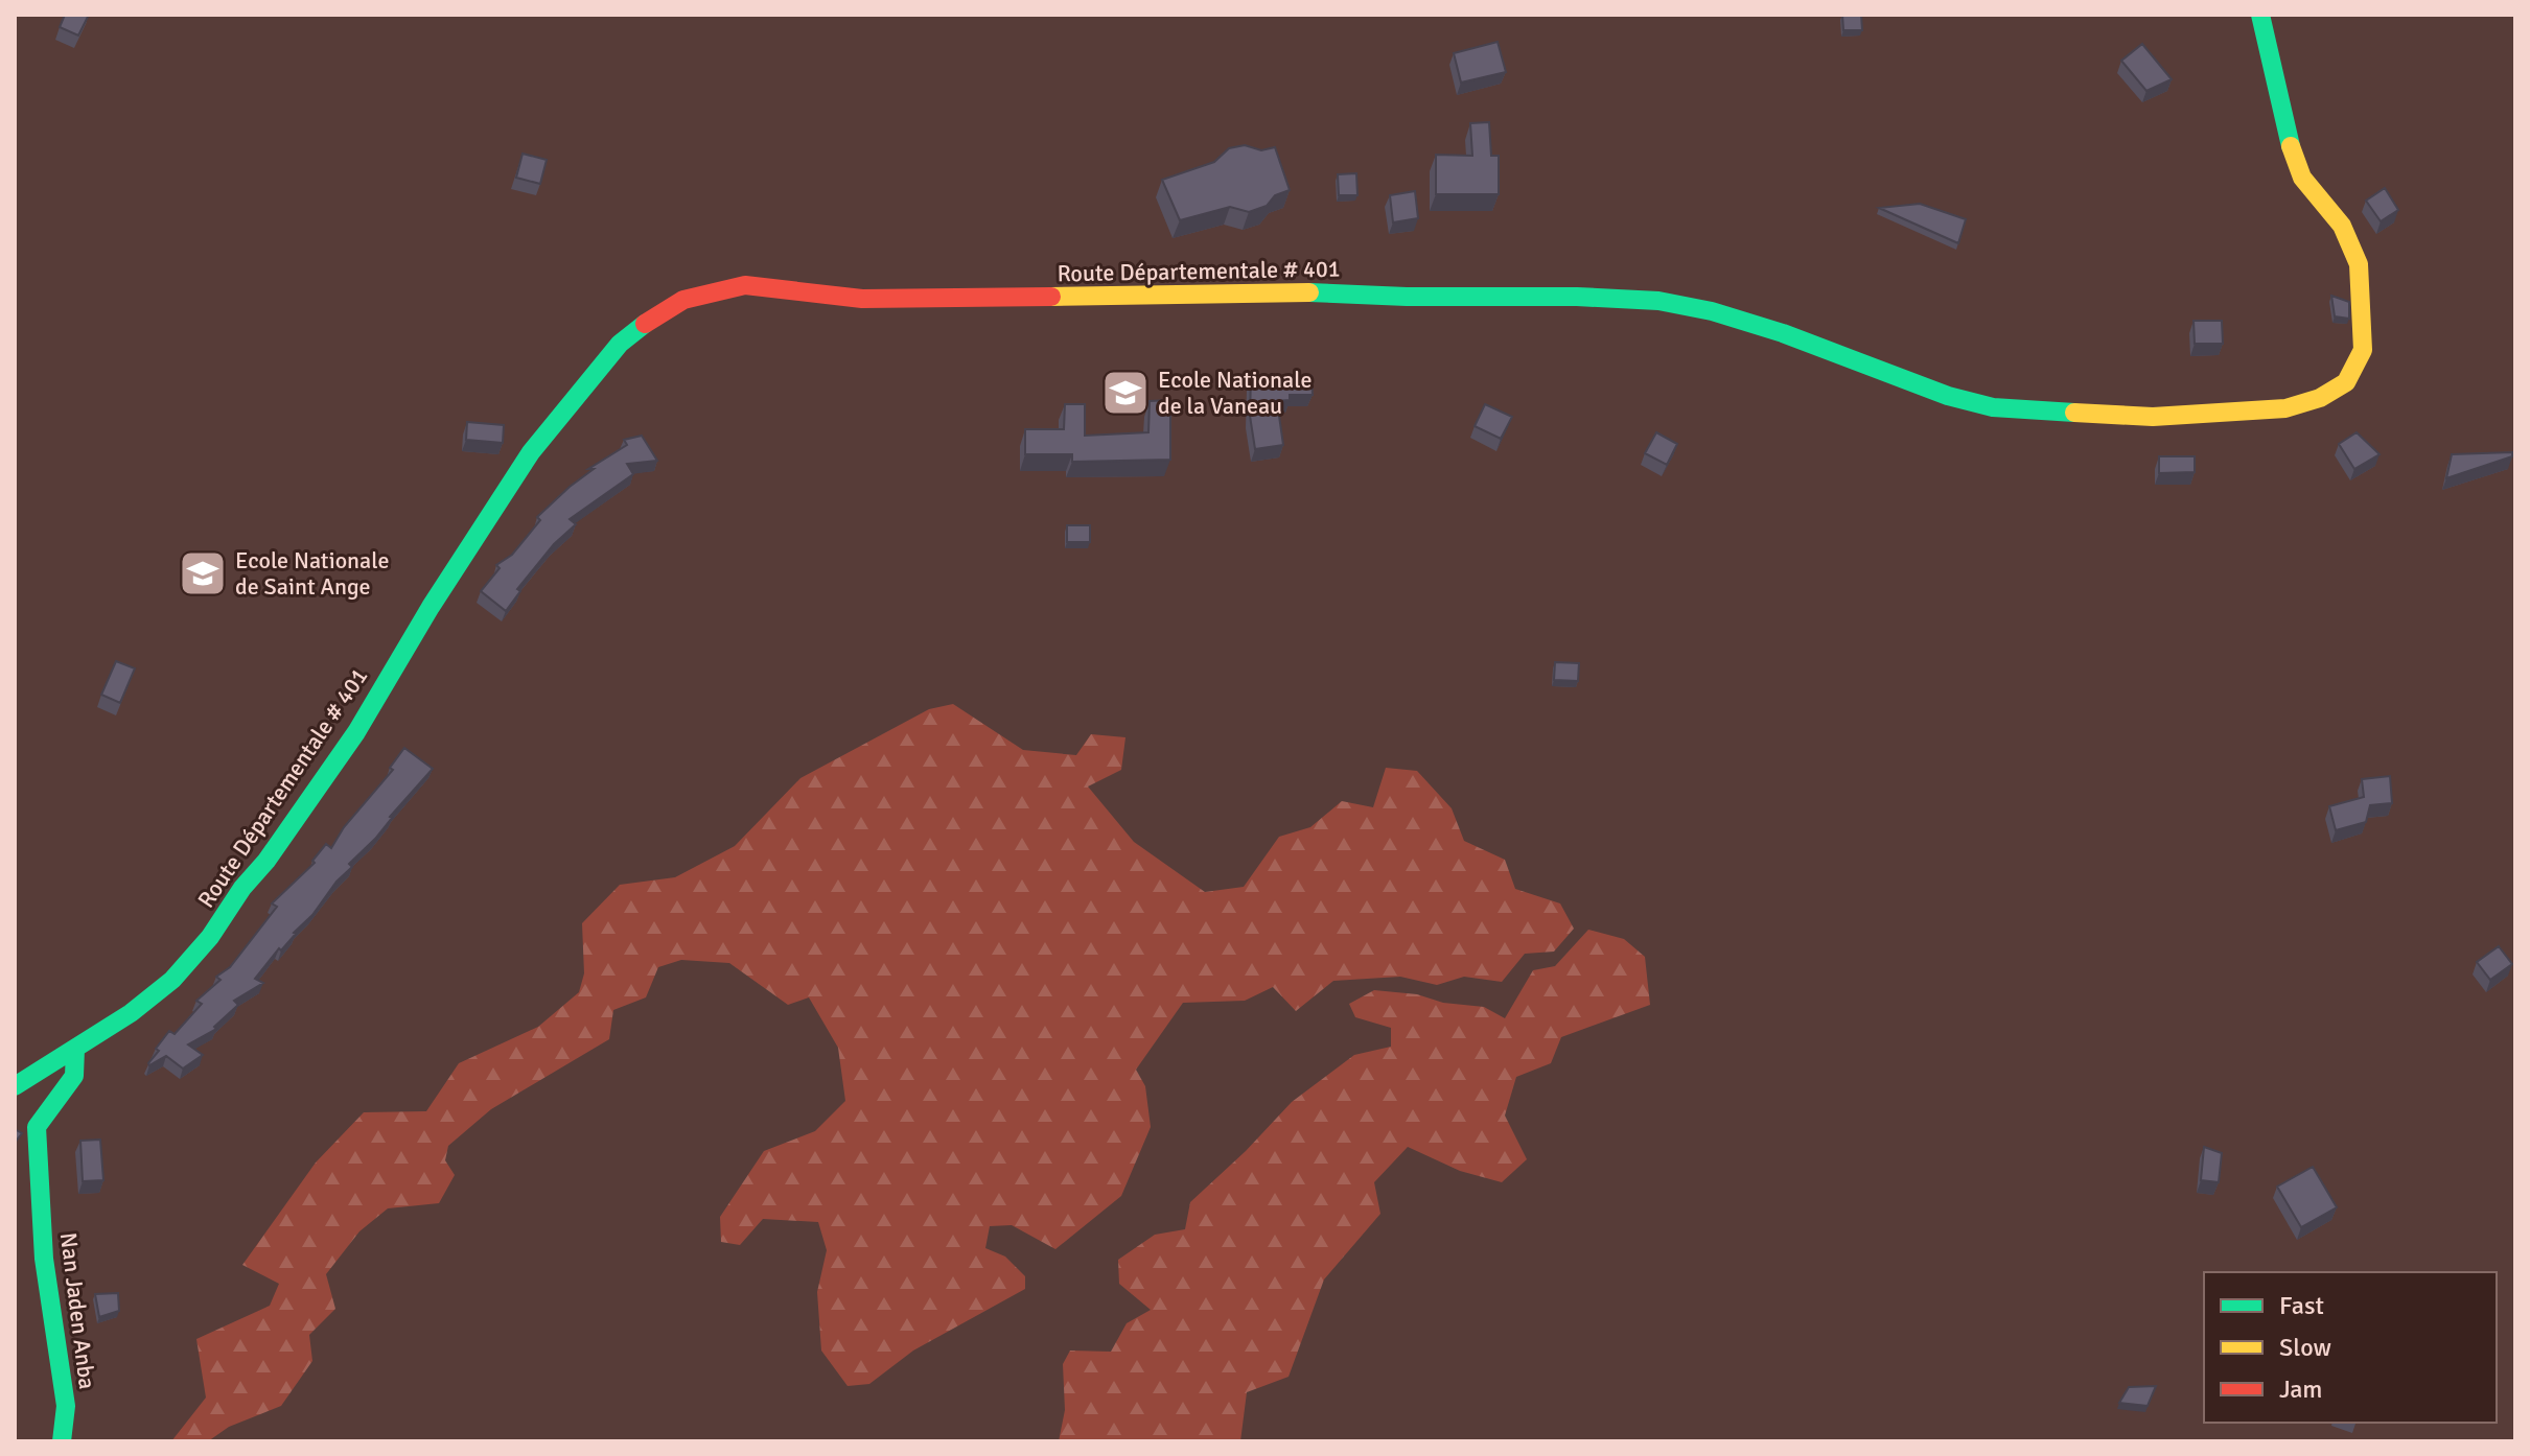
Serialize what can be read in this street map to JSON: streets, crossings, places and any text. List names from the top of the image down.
{
  "streets": {
    "main road": ["Route Départementale # 401", "Nan Jaden Anba"]
  },
  "crossings": [
    ["Route Départementale # 401", "Nan Jaden Anba"]
  ],
  "places": {
    "school or university": ["Ecole Nationale de la Vaneau", "Ecole Nationale de Saint Ange"]
  },
  "legend": ["Fast", "Slow", "Jam"]
}
